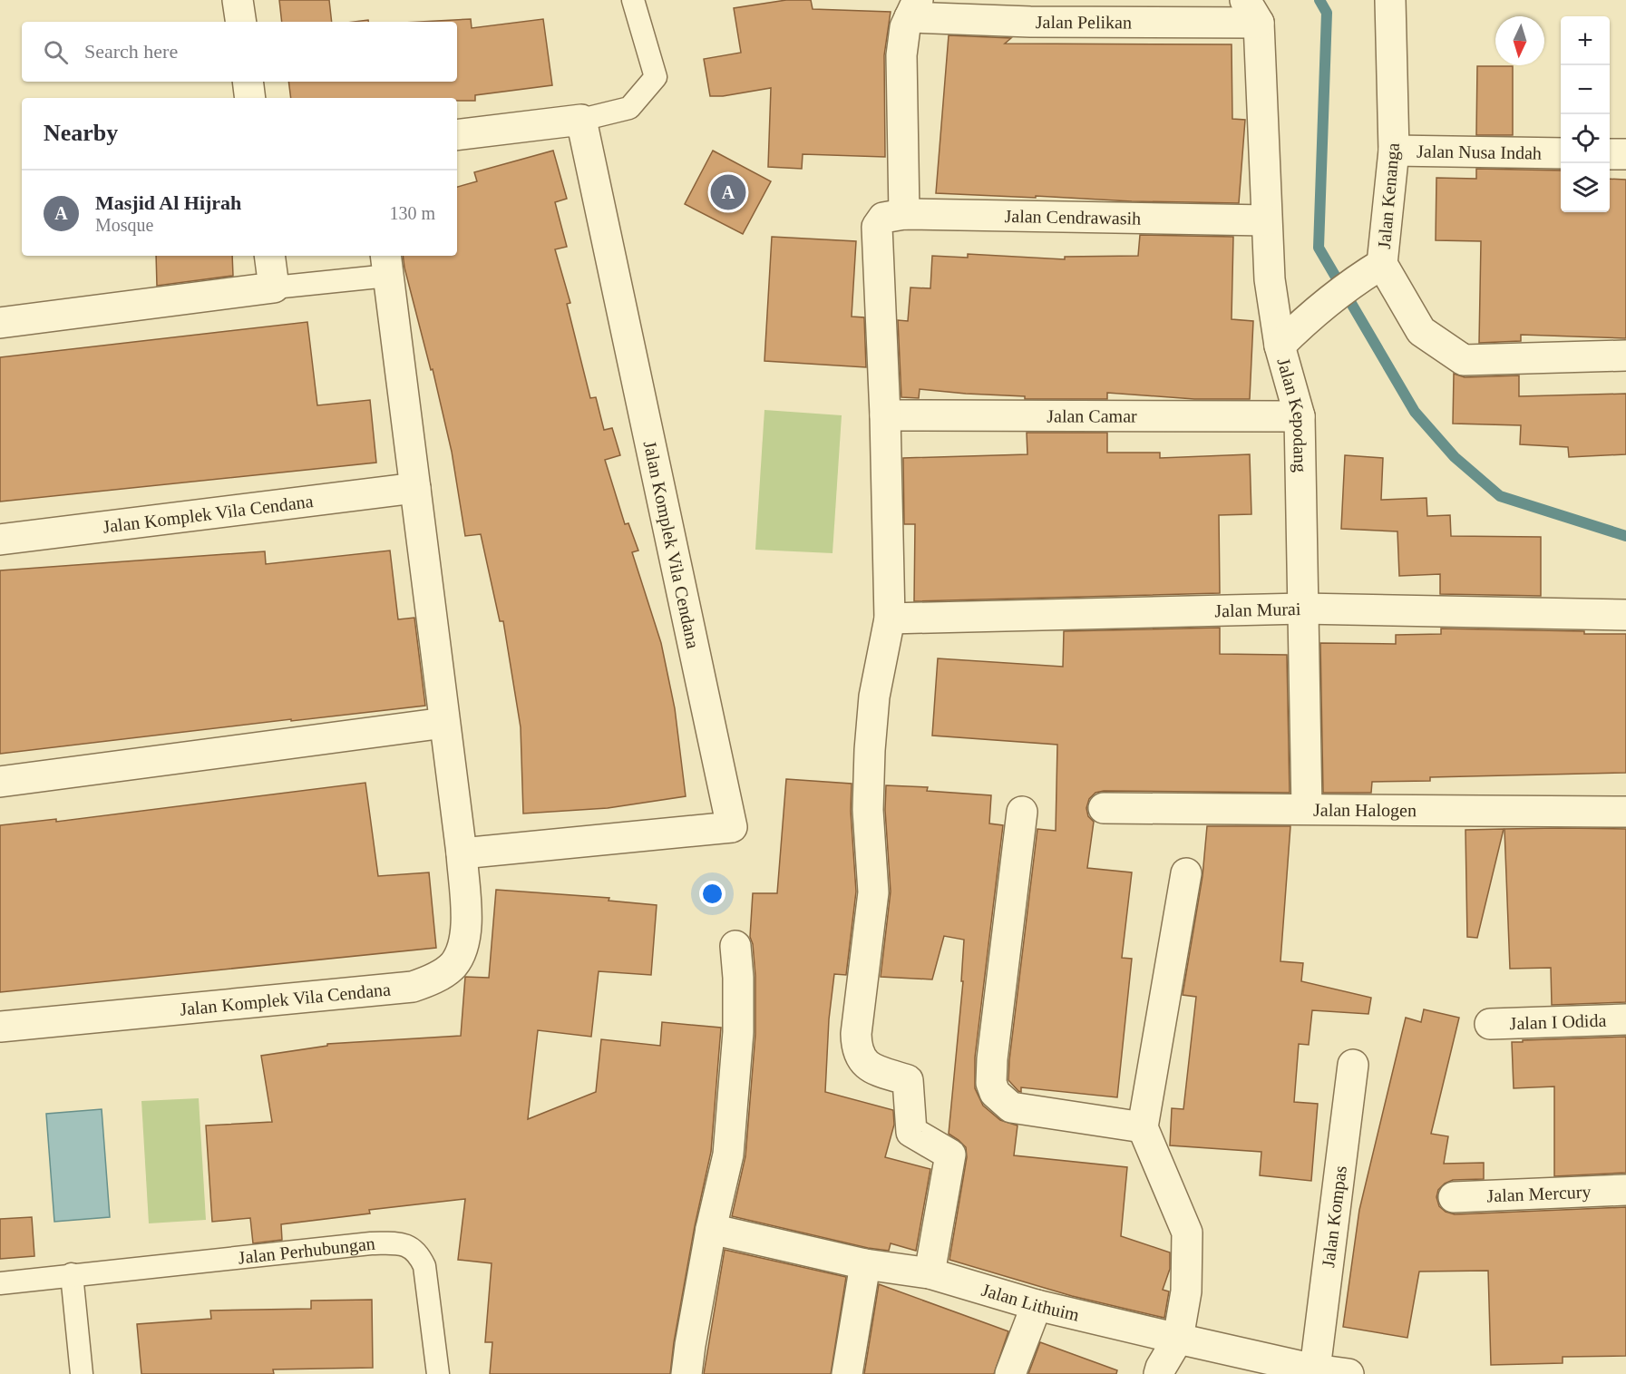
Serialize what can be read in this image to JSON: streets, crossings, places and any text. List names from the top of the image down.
{
  "streets": {
    "street": [
      "Jalan Pelikan",
      "Jalan Nusa Indah",
      "Jalan Kenanga",
      "Jalan Cendrawasih",
      "Jalan Kepodang",
      "Jalan Camar",
      "Jalan Komplek Vila Cendana",
      "Jalan Murai",
      "Jalan Halogen",
      "Jalan I Odida",
      "Jalan Mercury",
      "Jalan Kompas",
      "Jalan Lithuim"
    ],
    "lane": ["Jalan Perhubungan"]
  },
  "crossings": [
    ["Jalan Pelikan", "Jalan Kepodang"],
    ["Jalan Nusa Indah", "Jalan Kenanga"],
    ["Jalan Cendrawasih", "Jalan Kepodang"],
    ["Jalan Kepodang", "Jalan Camar"],
    ["Jalan Kepodang", "Jalan Murai"],
    ["Jalan Kepodang", "Jalan Halogen"],
    ["Jalan Kompas", "Jalan Lithuim"]
  ],
  "north": "bottom",
  "page": {
    "map_buttons": ["+", "−"],
    "search": "Search here",
    "heading": "Nearby",
    "list": [
      {
        "mark": "A",
        "name": "Masjid Al Hijrah",
        "note": "Mosque",
        "value": "130 m"
      }
    ],
    "pins": "A"
  }
}
